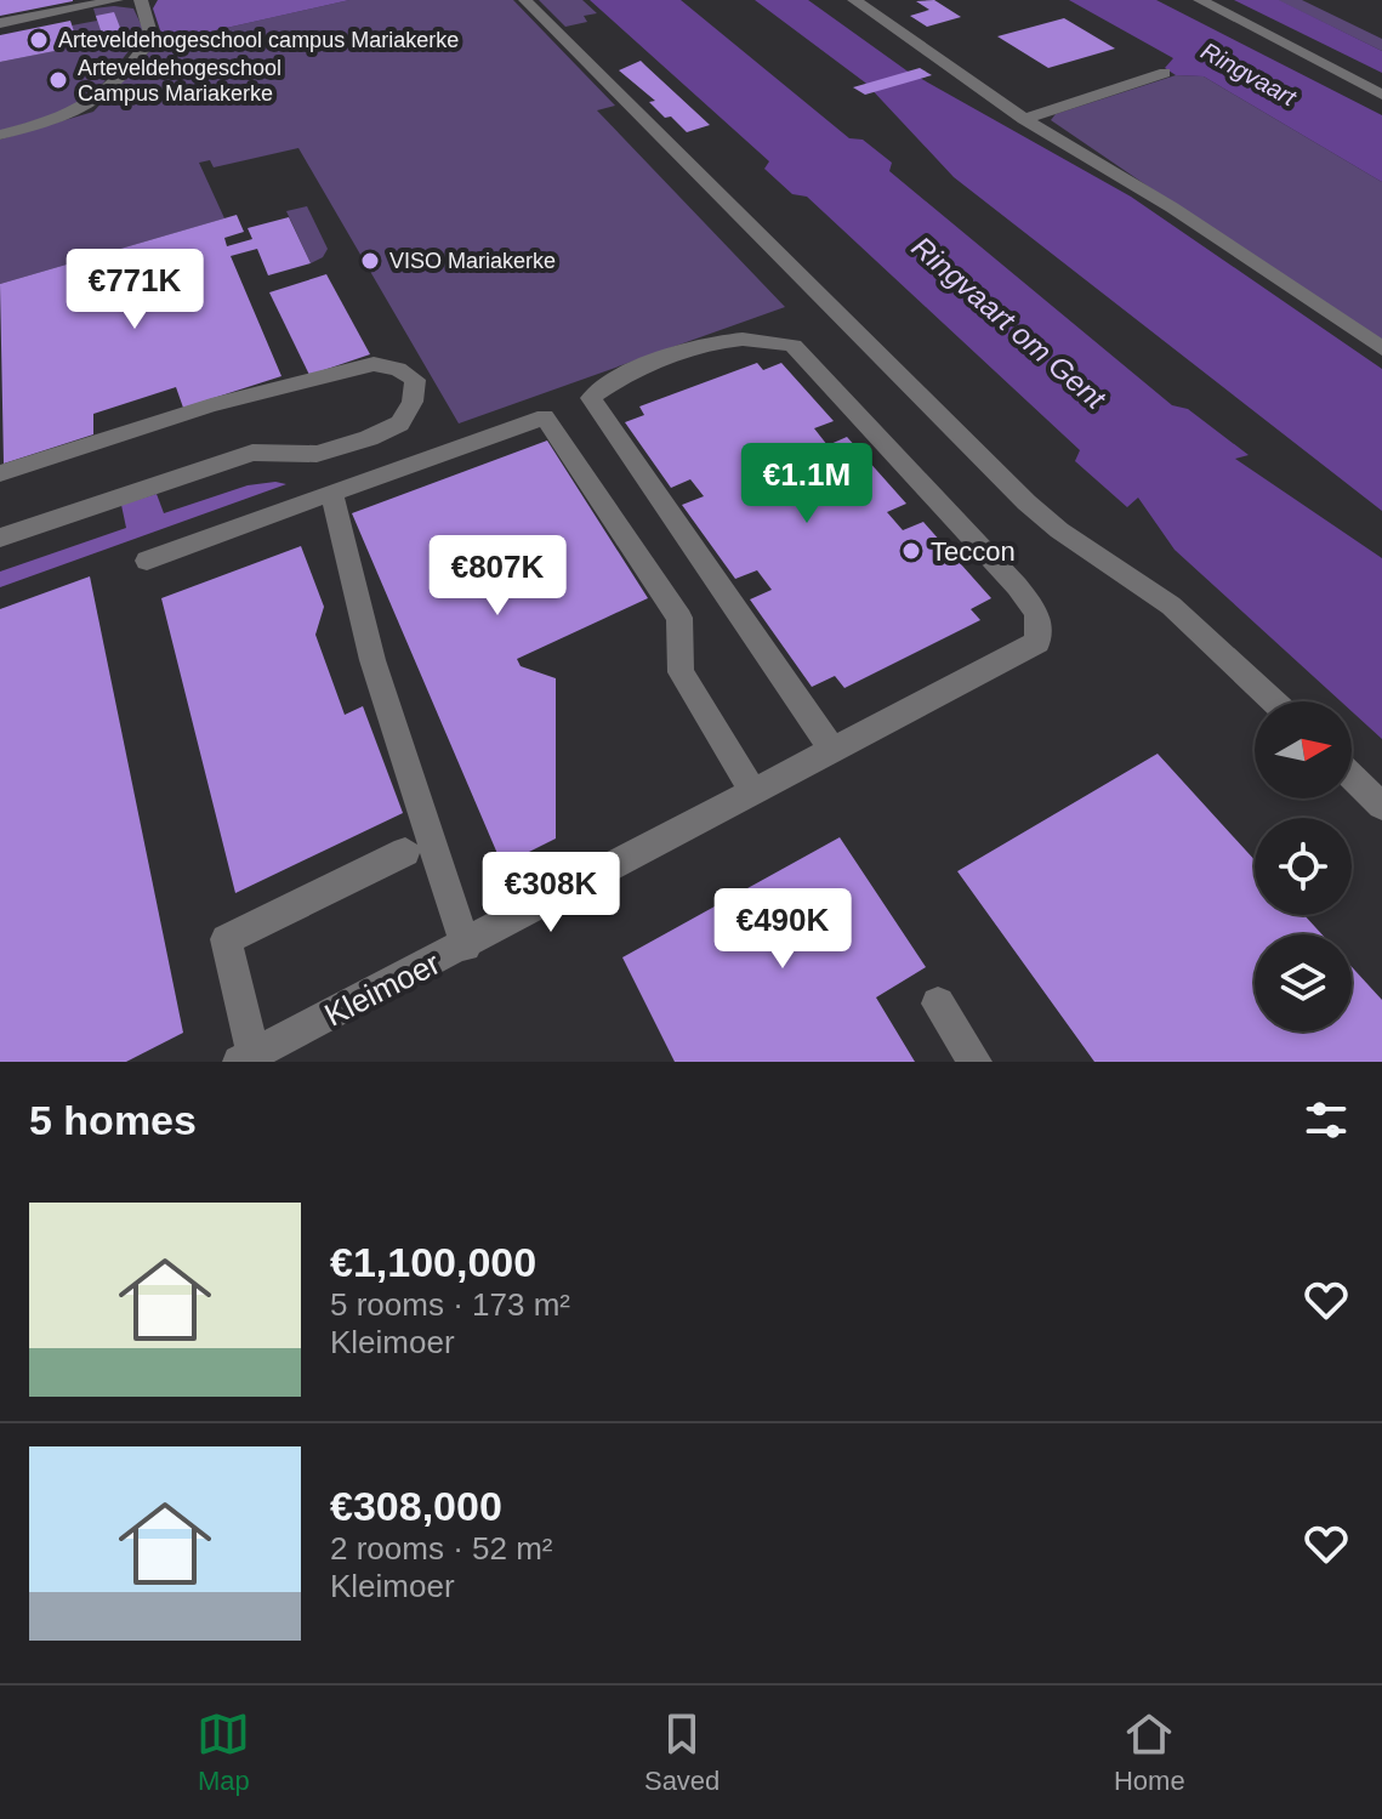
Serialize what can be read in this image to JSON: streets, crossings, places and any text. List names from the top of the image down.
{
  "streets": {
    "street": ["Kleimoer"]
  },
  "water": ["Ringvaart", "Ringvaart om Gent"],
  "places": [
    "Arteveldehogeschool campus Mariakerke",
    "Arteveldehogeschool Campus Mariakerke",
    "VISO Mariakerke",
    "Teccon"
  ],
  "north": "right",
  "page": {
    "price": [
      "€771K",
      "€1.1M",
      "€807K",
      "€308K",
      "€490K"
    ],
    "heading": "5 homes",
    "list": [
      {
        "name": "€1,100,000",
        "note": "5 rooms · 173 m² · Kleimoer"
      },
      {
        "name": "€308,000",
        "note": "2 rooms · 52 m² · Kleimoer"
      }
    ],
    "tabs": ["Map", "Saved", "Home"]
  }
}
